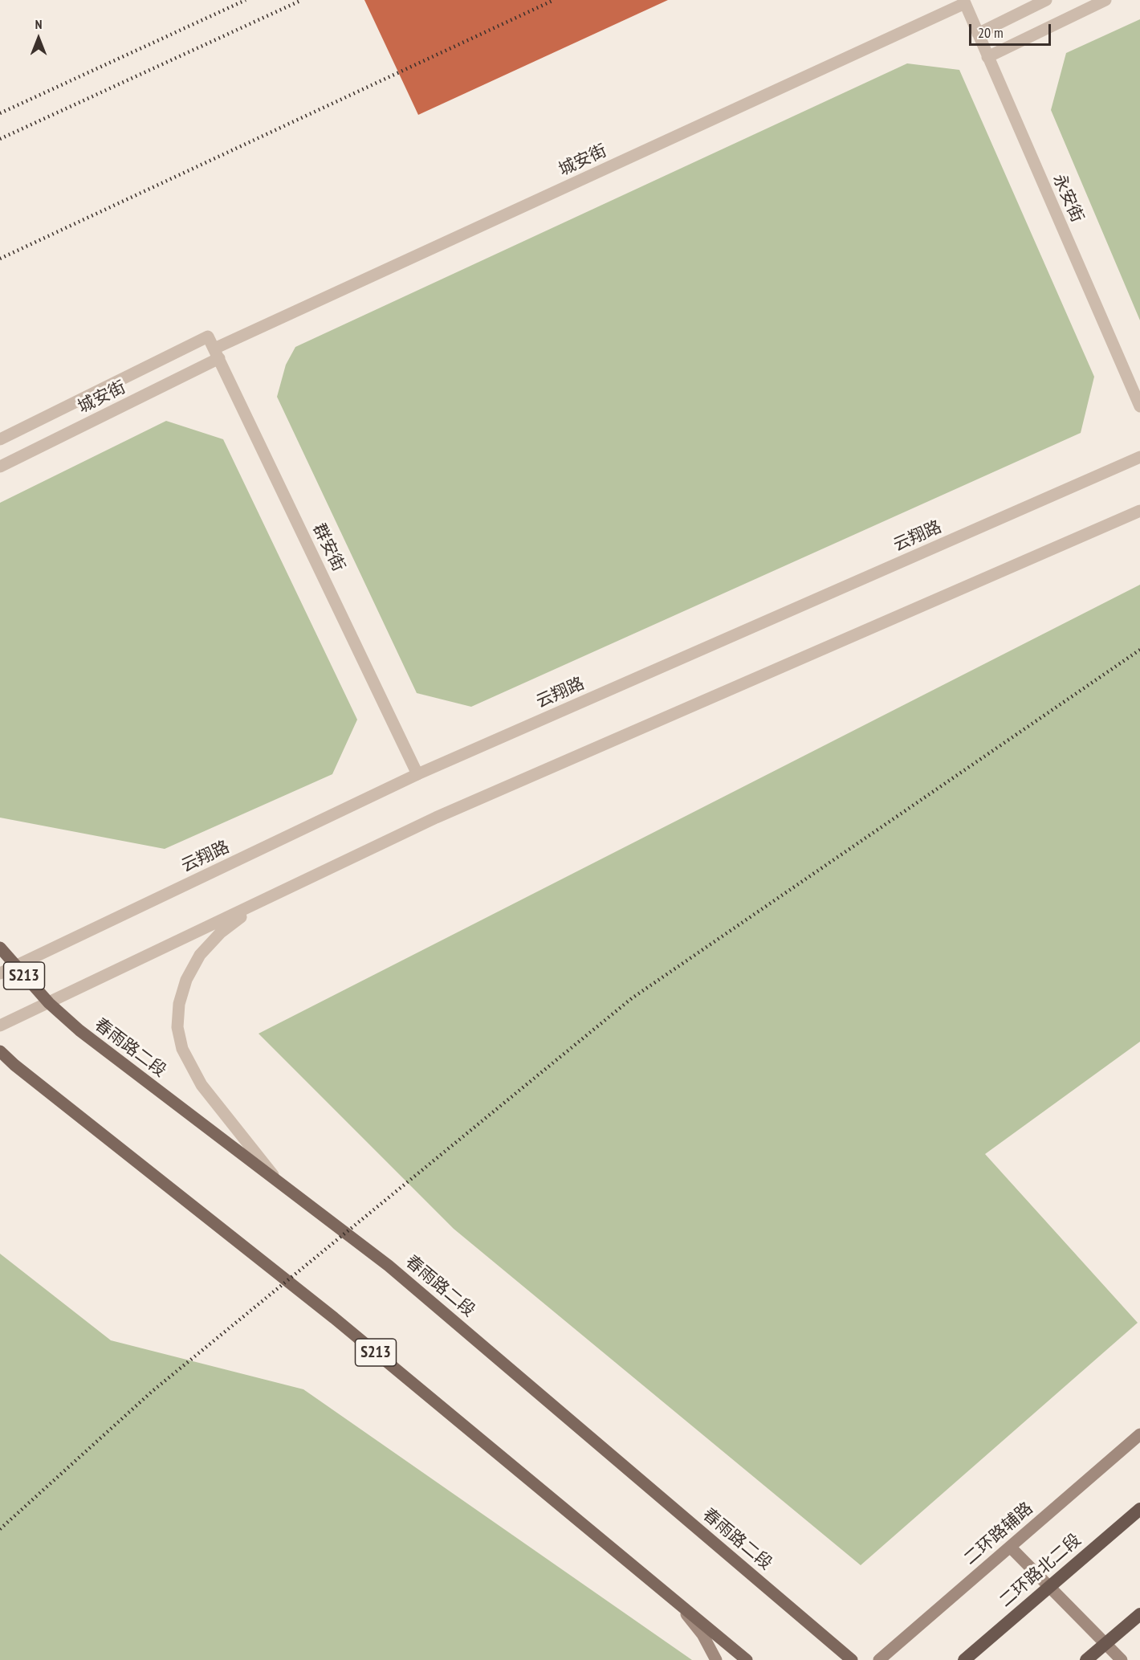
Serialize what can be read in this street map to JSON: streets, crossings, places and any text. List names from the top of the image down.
{
  "streets": {
    "highway": ["二环路北二段"],
    "main road": ["S213", "春雨路二段", "二环路辅路"],
    "street": [
      "城安街",
      "永安街",
      "云翔路",
      "群安街"
    ]
  },
  "crossings": [
    ["城安街", "永安街"],
    ["城安街", "群安街"],
    ["云翔路", "群安街"],
    ["云翔路", "春雨路二段"]
  ],
  "scale_bar": "20 m",
  "north": "top"
}
